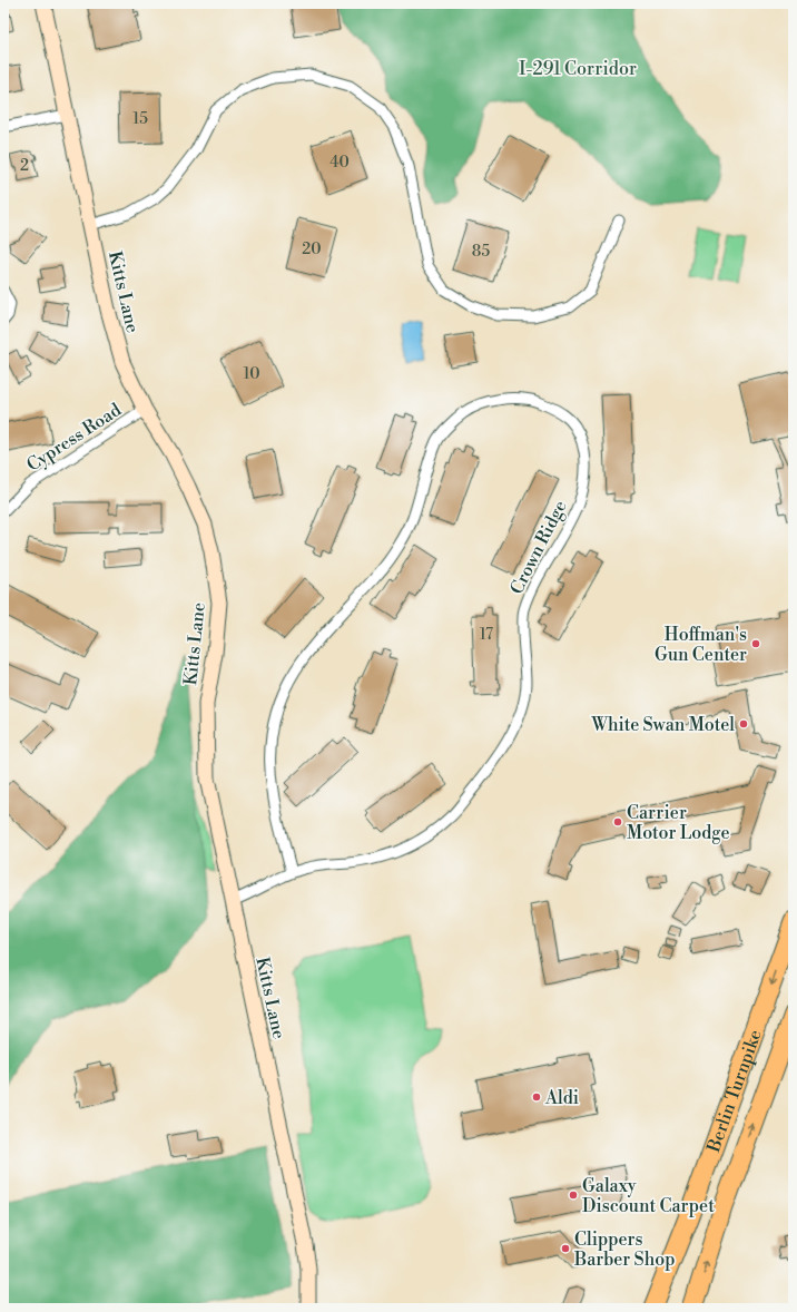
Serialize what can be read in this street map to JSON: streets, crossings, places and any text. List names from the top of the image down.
{
  "streets": {
    "highway": ["Berlin Turnpike"],
    "street": ["Kitts Lane", "Cypress Road", "Crown Ridge"]
  },
  "crossings": [
    ["Kitts Lane", "Cypress Road"],
    ["Kitts Lane", "Crown Ridge"]
  ],
  "parks": ["I-291 Corridor"],
  "places": [
    "Hoffman's Gun Center",
    "White Swan Motel",
    "Carrier Motor Lodge",
    "Aldi",
    "Galaxy Discount Carpet",
    "Clippers Barber Shop"
  ],
  "house_numbers": [
    "15",
    "40",
    "2",
    "20",
    "85",
    "10",
    "17"
  ]
}
